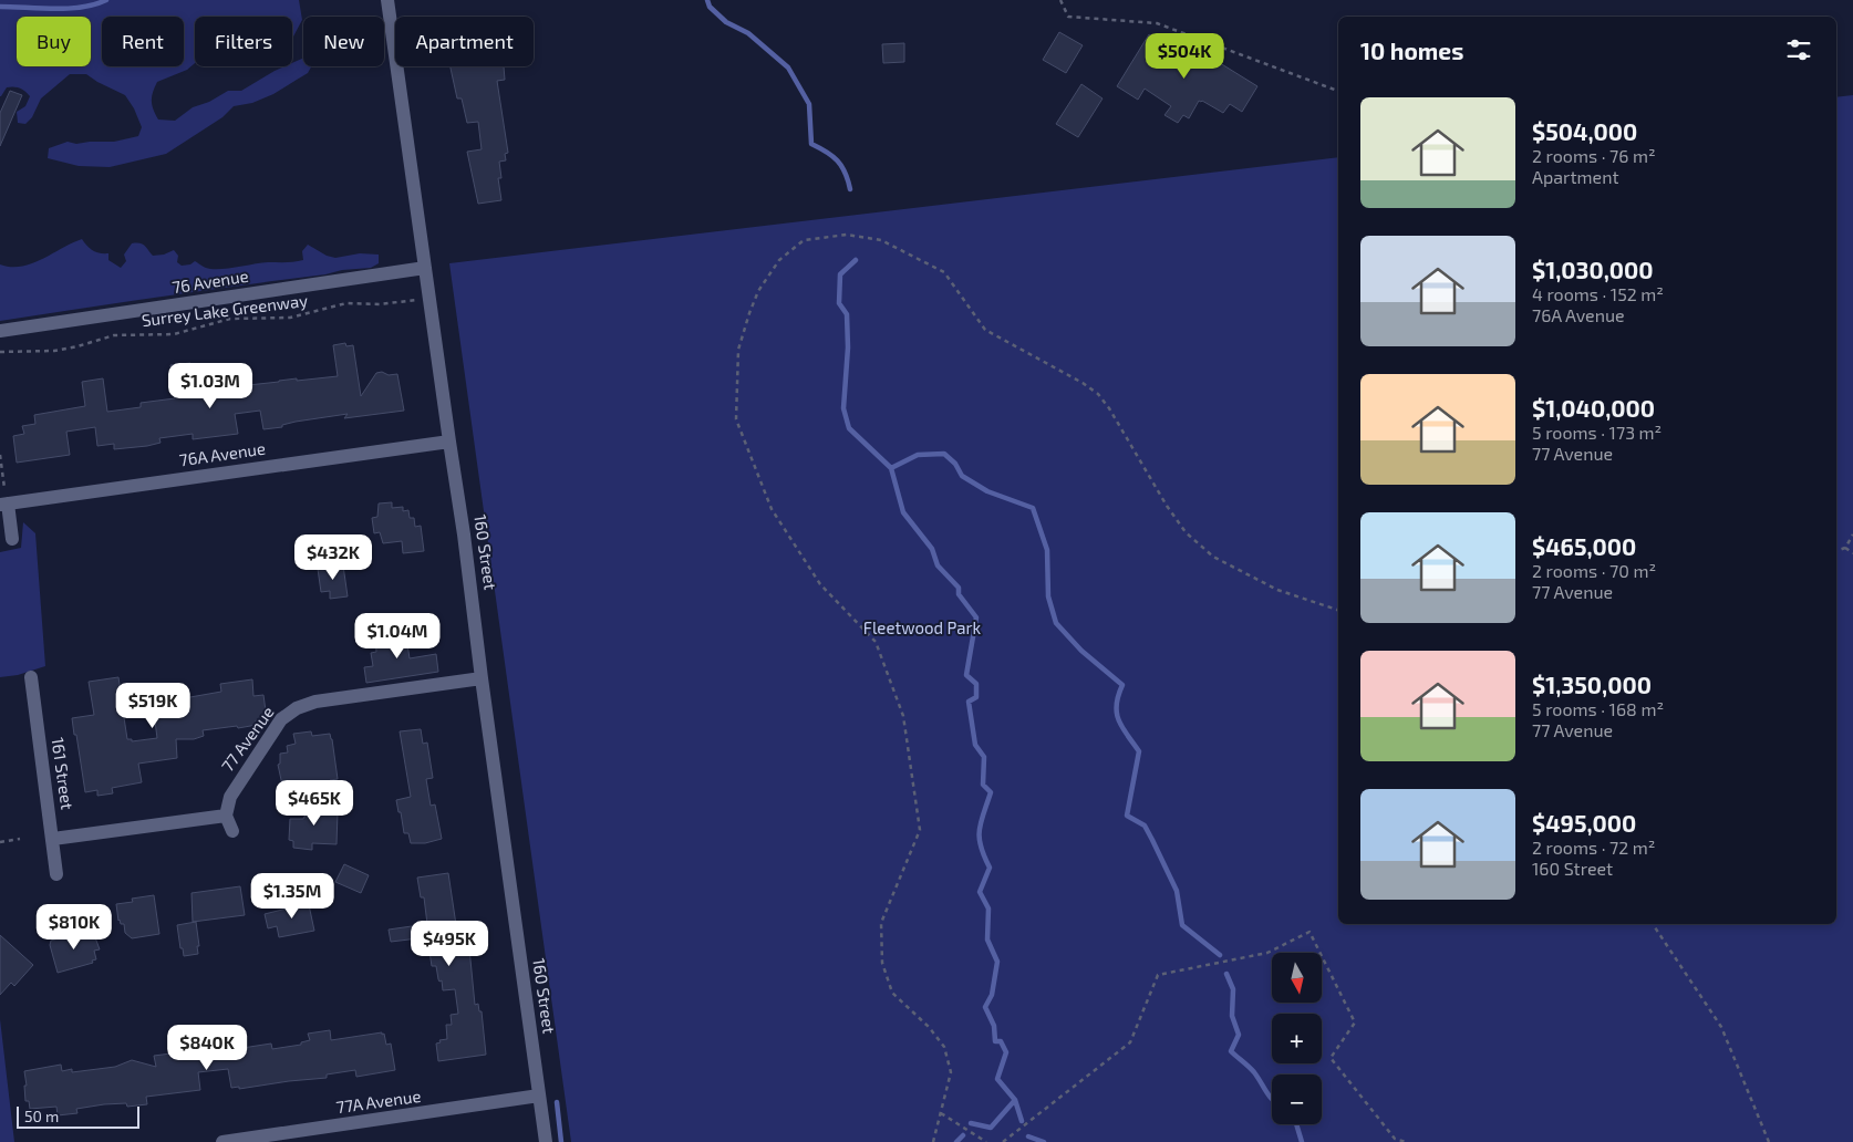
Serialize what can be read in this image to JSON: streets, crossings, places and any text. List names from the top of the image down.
{
  "streets": {
    "street": [
      "76 Avenue",
      "76A Avenue",
      "160 Street",
      "77 Avenue",
      "161 Street",
      "77A Avenue"
    ],
    "path": ["Surrey Lake Greenway"]
  },
  "crossings": [
    ["76 Avenue", "160 Street"],
    ["76A Avenue", "160 Street"],
    ["160 Street", "77 Avenue"],
    ["160 Street", "77A Avenue"]
  ],
  "parks": ["Fleetwood Park"],
  "scale_bar": "50 m",
  "north": "bottom",
  "page": {
    "chip": [
      "Buy",
      "Rent",
      "Filters",
      "New",
      "Apartment"
    ],
    "heading": "10 homes",
    "price": [
      "$504K",
      "$1.03M",
      "$432K",
      "$1.04M",
      "$519K",
      "$465K",
      "$1.35M",
      "$810K",
      "$495K",
      "$840K"
    ],
    "list": [
      {
        "name": "$504,000",
        "note": "2 rooms · 76 m² · Apartment"
      },
      {
        "name": "$1,030,000",
        "note": "4 rooms · 152 m² · 76A Avenue"
      },
      {
        "name": "$1,040,000",
        "note": "5 rooms · 173 m² · 77 Avenue"
      },
      {
        "name": "$465,000",
        "note": "2 rooms · 70 m² · 77 Avenue"
      },
      {
        "name": "$1,350,000",
        "note": "5 rooms · 168 m² · 77 Avenue"
      },
      {
        "name": "$495,000",
        "note": "2 rooms · 72 m² · 160 Street"
      }
    ],
    "map_buttons": ["+", "−"],
    "scale": "50 m"
  }
}
